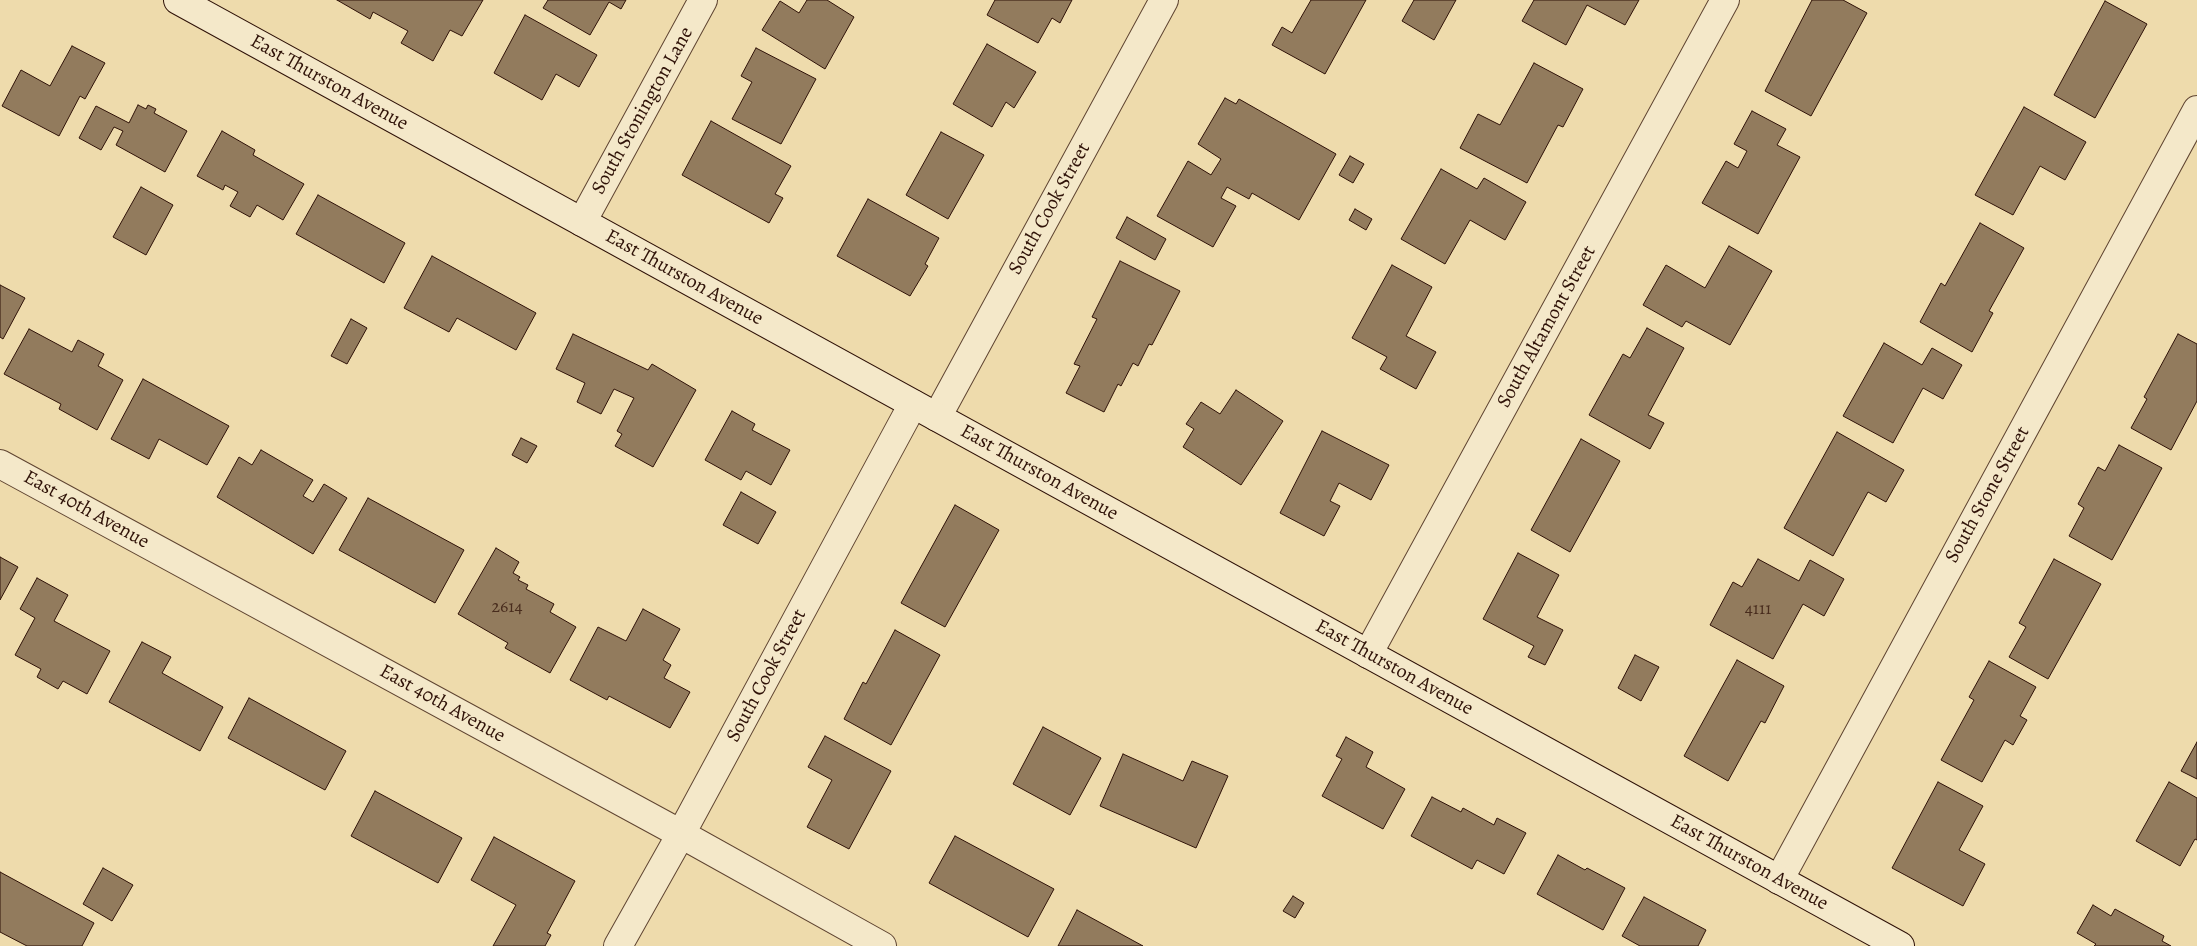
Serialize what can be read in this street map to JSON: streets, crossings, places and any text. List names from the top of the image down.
{
  "streets": {
    "street": [
      "East Thurston Avenue",
      "South Stonington Lane",
      "South Cook Street",
      "South Altamont Street",
      "South Stone Street",
      "East 40th Avenue"
    ]
  },
  "crossings": [
    ["East Thurston Avenue", "South Stonington Lane"],
    ["East Thurston Avenue", "South Cook Street"],
    ["East Thurston Avenue", "South Altamont Street"],
    ["East Thurston Avenue", "South Stone Street"],
    ["South Cook Street", "East 40th Avenue"]
  ],
  "house_numbers": ["2614", "4111"]
}
